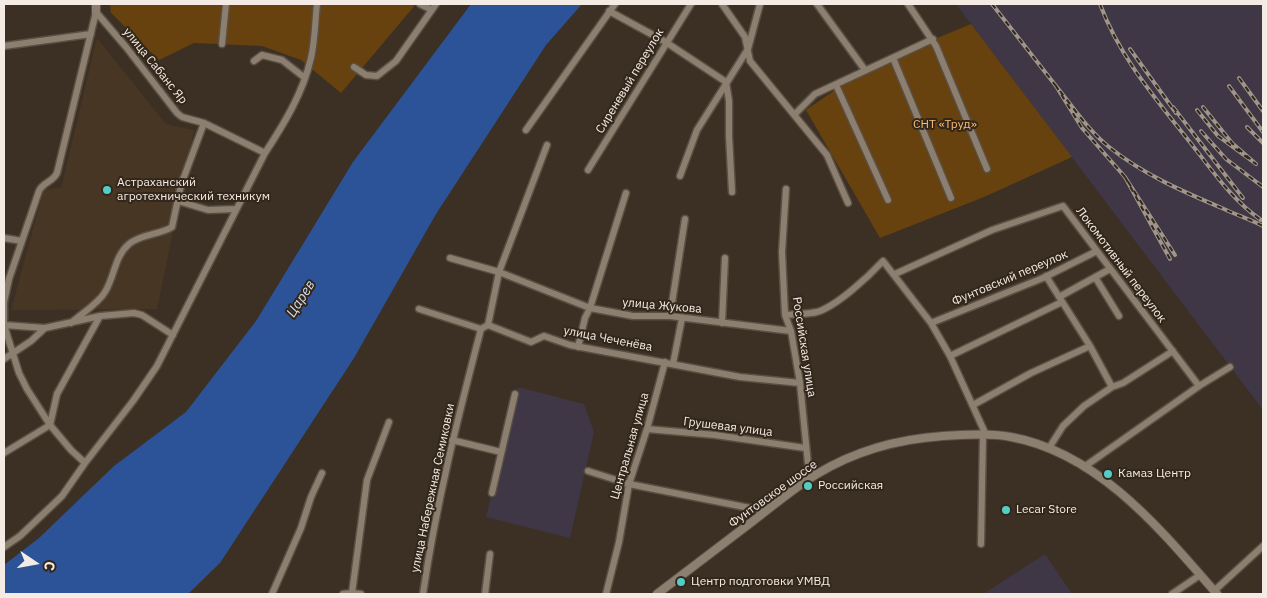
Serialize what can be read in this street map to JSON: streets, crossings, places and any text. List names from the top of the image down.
{
  "streets": {
    "street": [
      "улица Сабанс Яр",
      "Сиреневый переулок",
      "Локомотивный переулок",
      "Фунтовский переулок",
      "улица Жукова",
      "улица Чеченёва",
      "Российская улица",
      "Грушевая улица",
      "Центральная улица",
      "улица Набережная Семиковки",
      "Фунтовское шоссе"
    ]
  },
  "crossings": [
    ["Локомотивный переулок", "Фунтовский переулок"],
    ["улица Жукова", "Российская улица"],
    ["улица Жукова", "улица Набережная Семиковки"],
    ["улица Чеченёва", "Российская улица"],
    ["улица Чеченёва", "Центральная улица"],
    ["улица Чеченёва", "улица Набережная Семиковки"],
    ["Российская улица", "Грушевая улица"],
    ["Российская улица", "Фунтовское шоссе"],
    ["Грушевая улица", "Центральная улица"]
  ],
  "water": ["Царев"],
  "parks": ["СНТ «Труд»"],
  "places": [
    "Астраханский агротехнический техникум",
    "Камаз Центр",
    "Российская",
    "Lecar Store",
    "Центр подготовки УМВД"
  ],
  "north": "right"
}
